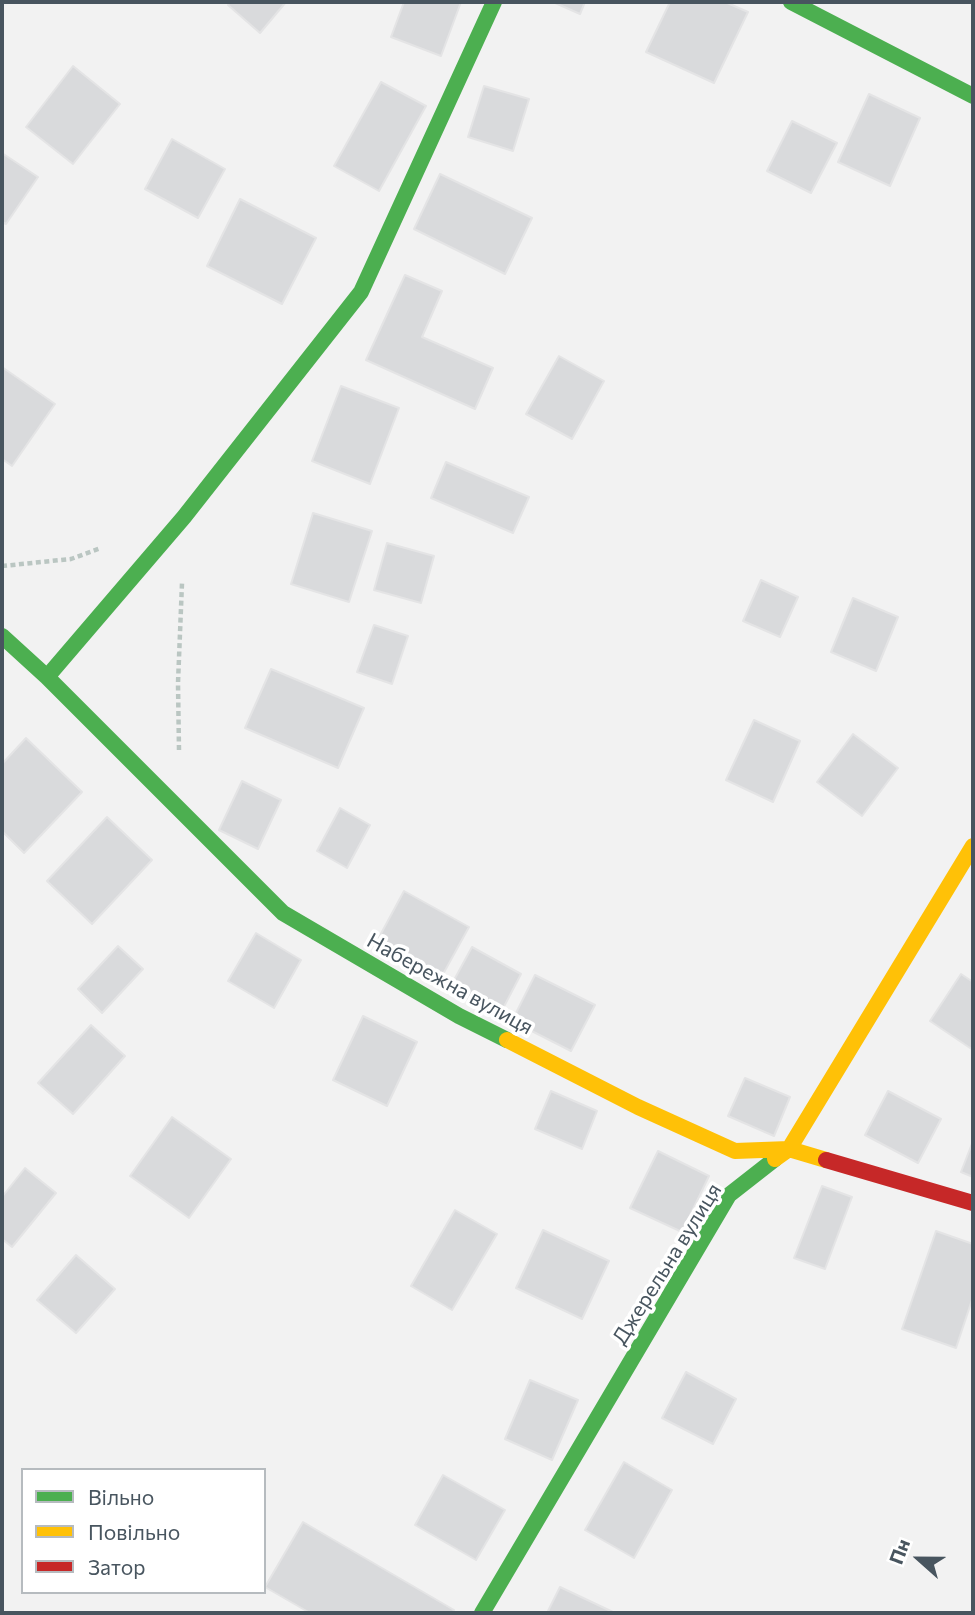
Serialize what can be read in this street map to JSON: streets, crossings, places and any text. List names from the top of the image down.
{
  "streets": {
    "street": ["Набережна вулиця", "Джерельна вулиця"]
  },
  "crossings": [
    ["Набережна вулиця", "Джерельна вулиця"]
  ],
  "legend": ["Вільно", "Повільно", "Затор"],
  "north": "left"
}
